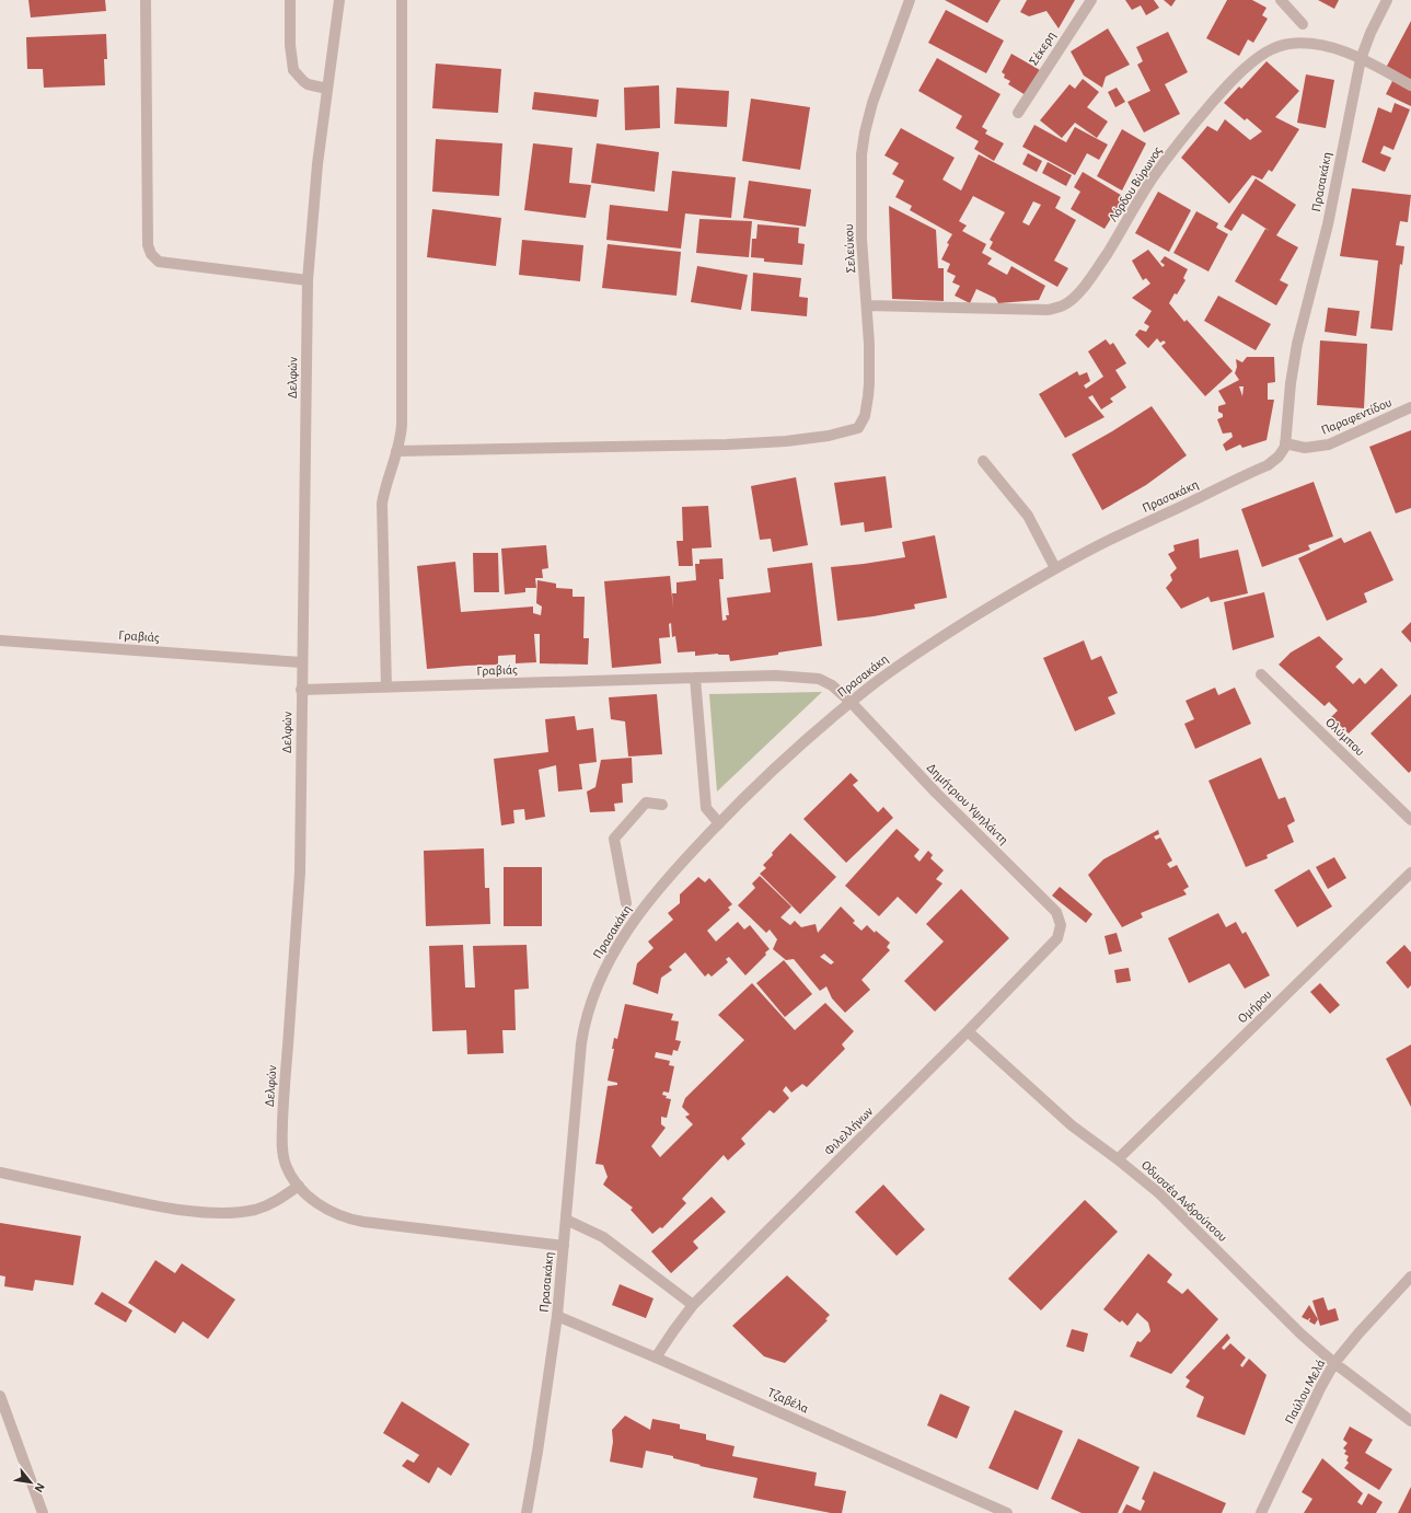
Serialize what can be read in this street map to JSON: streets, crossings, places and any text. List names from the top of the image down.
{
  "streets": {
    "street": [
      "Σέκερη",
      "Πρασακάκη",
      "Λόρδου Βύρωνος",
      "Σελεύκου",
      "Δελφών",
      "Παραφεντίδου",
      "Γραβιάς",
      "Ολύμπου",
      "Δημήτριου Υψηλάντη",
      "Ομήρου",
      "Φιλελλήνων",
      "Οδυσσέα Ανδρούτσου",
      "Παύλου Μελά",
      "Τζαβέλα"
    ]
  },
  "crossings": [
    ["Πρασακάκη", "Λόρδου Βύρωνος"],
    ["Πρασακάκη", "Δελφών"],
    ["Πρασακάκη", "Παραφεντίδου"],
    ["Πρασακάκη", "Γραβιάς"],
    ["Πρασακάκη", "Δημήτριου Υψηλάντη"],
    ["Πρασακάκη", "Τζαβέλα"],
    ["Λόρδου Βύρωνος", "Σελεύκου"],
    ["Δελφών", "Γραβιάς"],
    ["Γραβιάς", "Δημήτριου Υψηλάντη"],
    ["Δημήτριου Υψηλάντη", "Φιλελλήνων"],
    ["Ομήρου", "Οδυσσέα Ανδρούτσου"],
    ["Φιλελλήνων", "Οδυσσέα Ανδρούτσου"],
    ["Φιλελλήνων", "Τζαβέλα"],
    ["Οδυσσέα Ανδρούτσου", "Παύλου Μελά"]
  ],
  "north": "bottom right"
}
